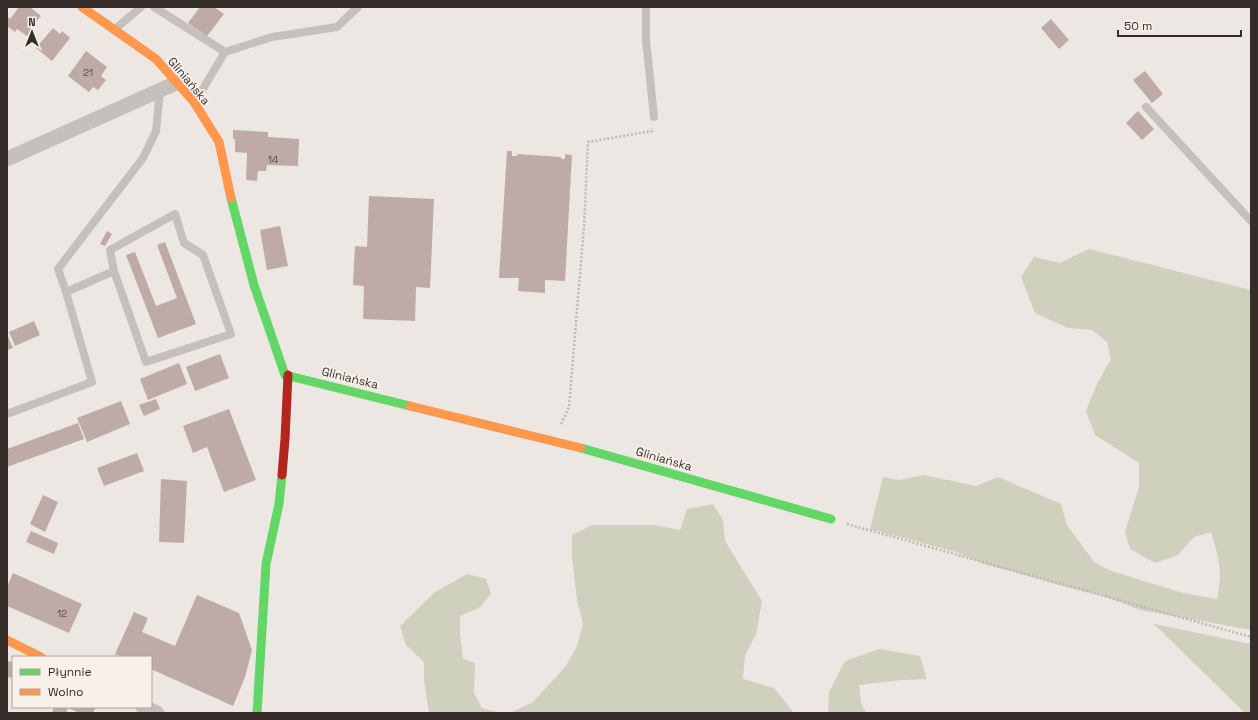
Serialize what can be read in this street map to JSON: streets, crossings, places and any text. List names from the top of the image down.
{
  "streets": {
    "street": ["Gliniańska"]
  },
  "house_numbers": ["21", "14", "12"],
  "legend": ["Płynnie", "Wolno"],
  "scale_bar": "50 m",
  "north": "top"
}
